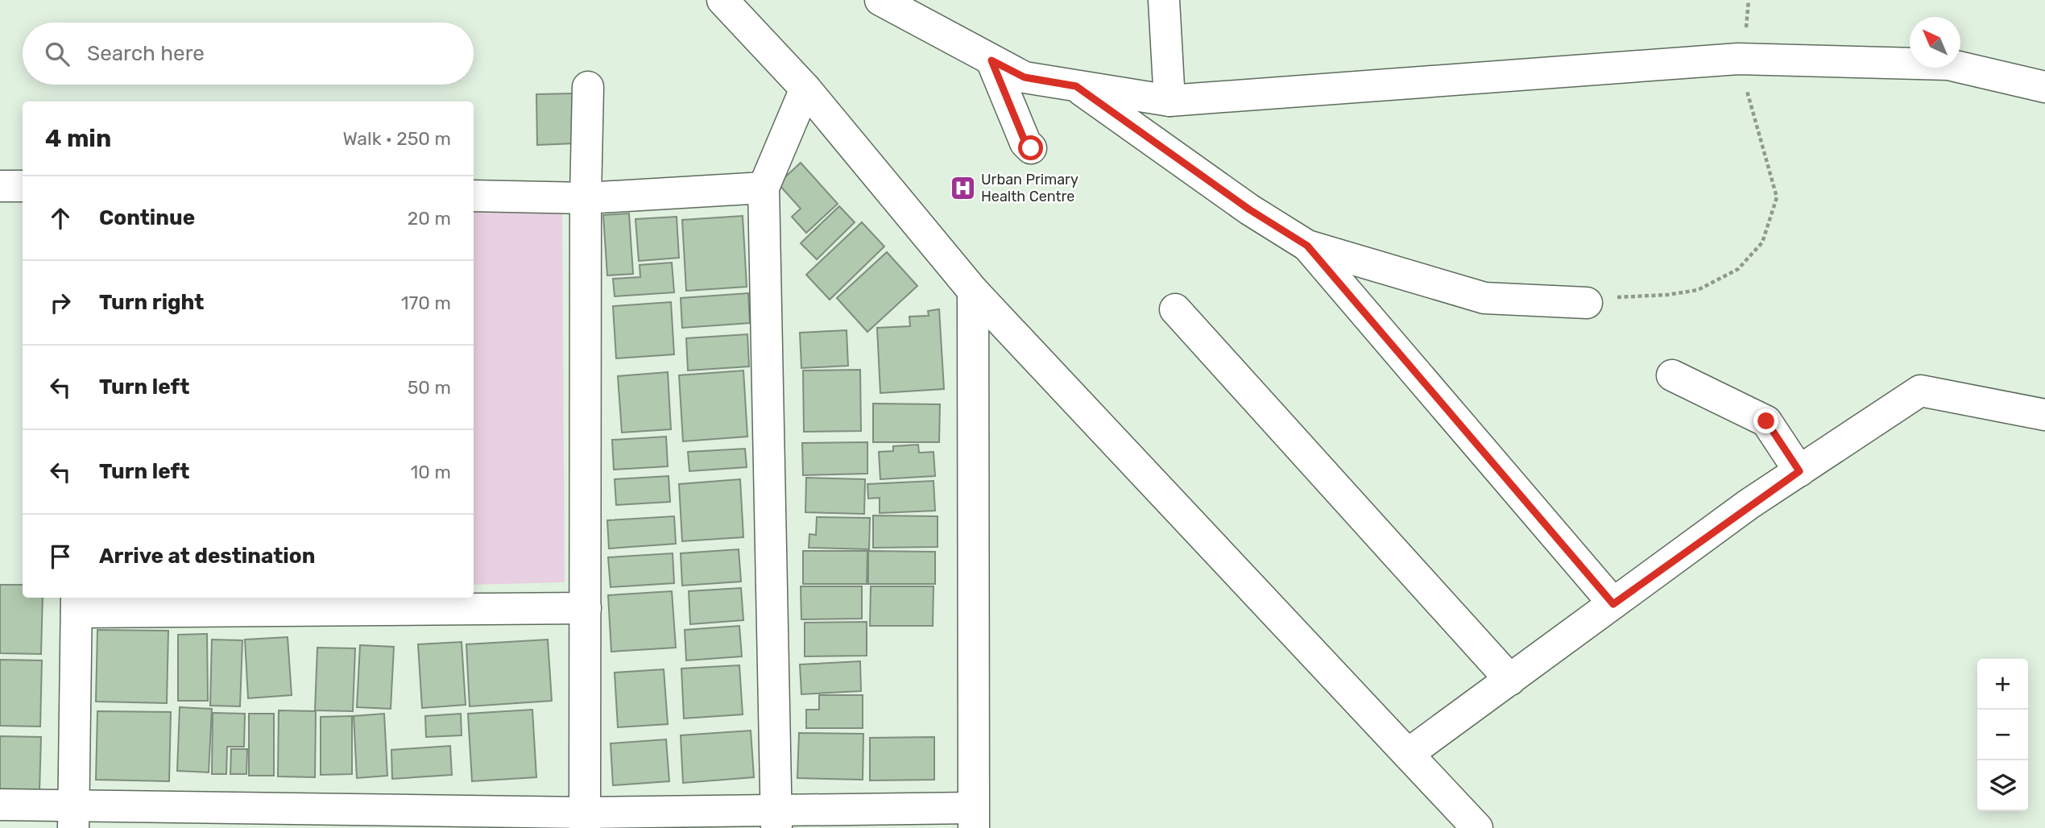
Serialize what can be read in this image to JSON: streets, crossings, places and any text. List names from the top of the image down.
{
  "places": {
    "hospital": ["Urban Primary Health Centre"]
  },
  "north": "top left",
  "page": {
    "search": "Search here",
    "heading": ["4 min", "Walk · 250 m"],
    "list": [
      ["Continue", "20 m"],
      ["Turn right", "170 m"],
      ["Turn left", "50 m"],
      ["Turn left", "10 m"],
      "Arrive at destination"
    ],
    "map_buttons": ["+", "−"]
  }
}
